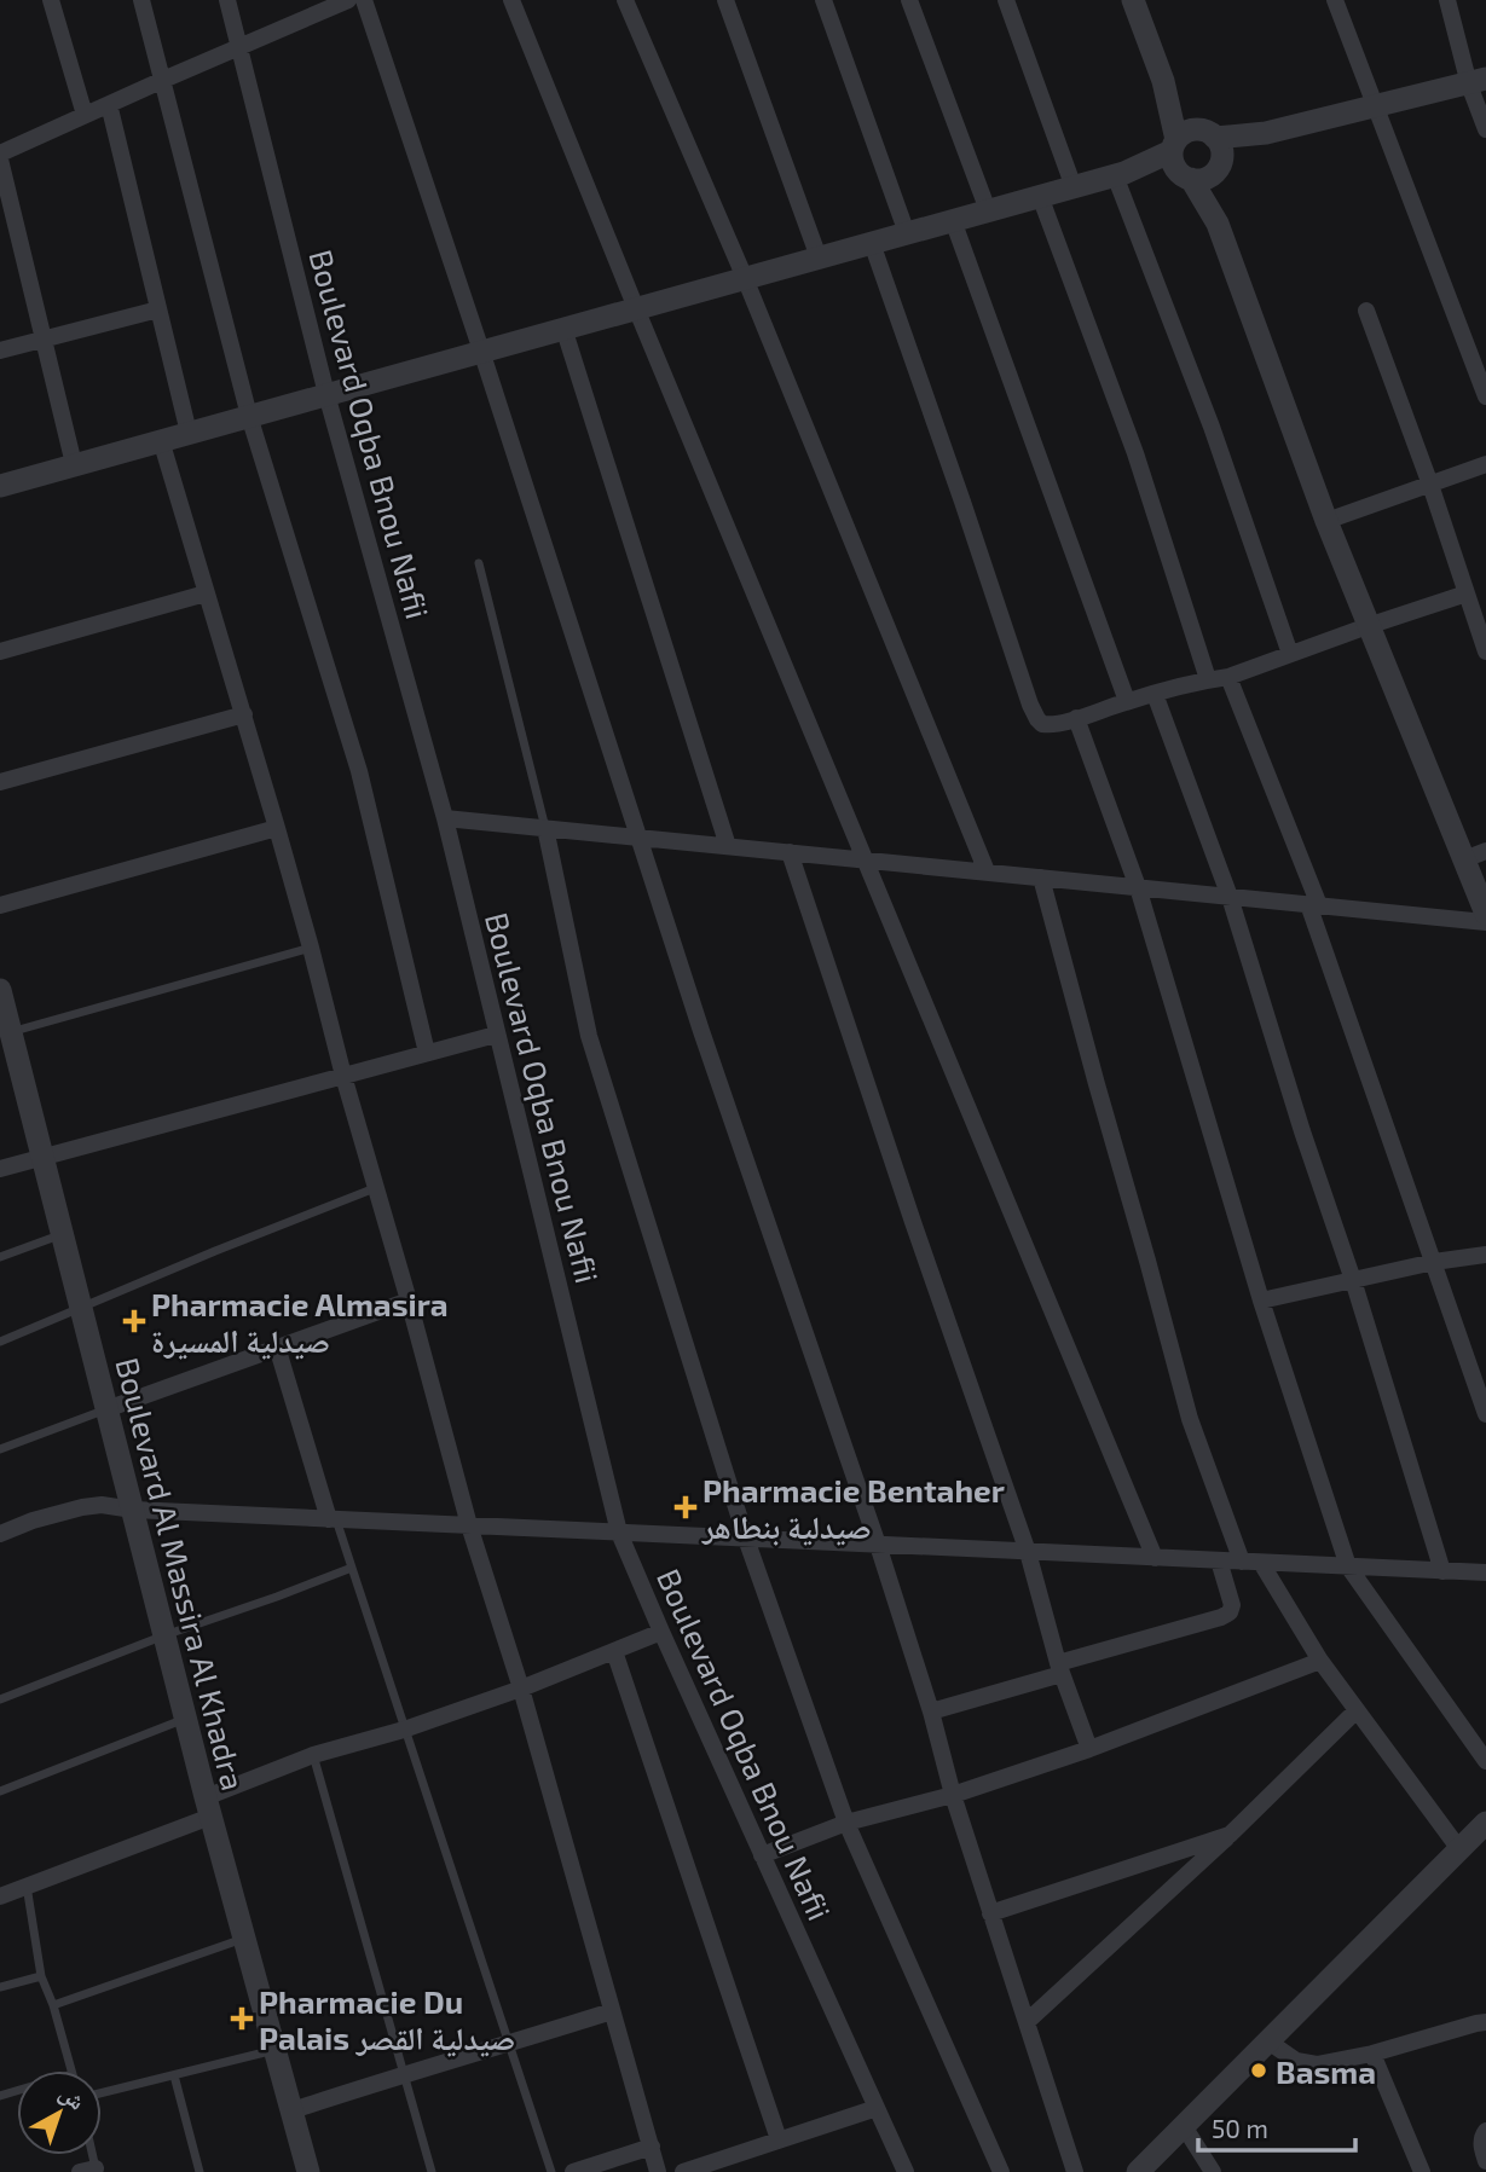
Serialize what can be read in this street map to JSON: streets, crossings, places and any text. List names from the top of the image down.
{
  "streets": {
    "street": ["Boulevard Oqba Bnou Nafii", "Boulevard Al Massira Al Khadra"]
  },
  "places": {
    "health": ["Pharmacie Almasira صيدلية المسيرة", "Pharmacie Bentaher صيدلية بنطاهر", "Pharmacie Du Palais صيدلية القصر"],
    "other": ["Basma"]
  },
  "scale_bar": "50 m",
  "north": "top right"
}
